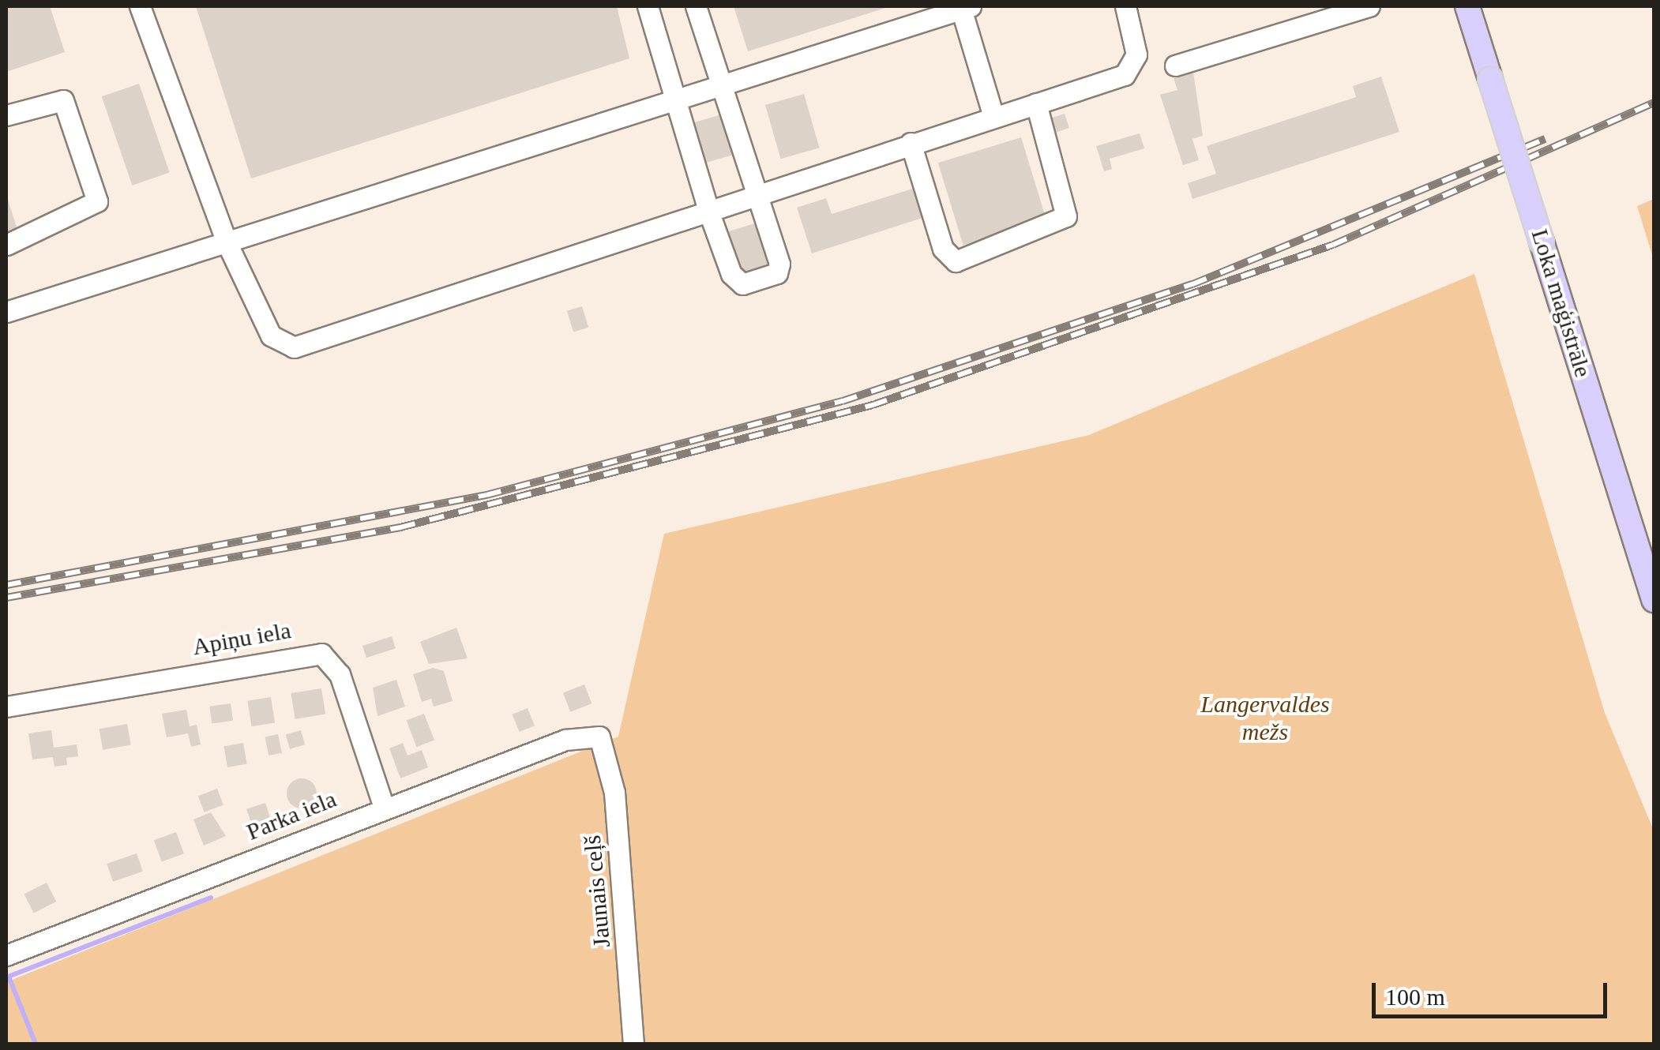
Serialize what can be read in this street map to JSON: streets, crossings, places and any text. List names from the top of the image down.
{
  "streets": {
    "main road": ["Loka maģistrāle"],
    "street": ["Apiņu iela", "Parka iela", "Jaunais ceļš"]
  },
  "crossings": [
    ["Apiņu iela", "Parka iela"],
    ["Parka iela", "Jaunais ceļš"]
  ],
  "parks": ["Langervaldes mežs"],
  "scale_bar": "100 m"
}
